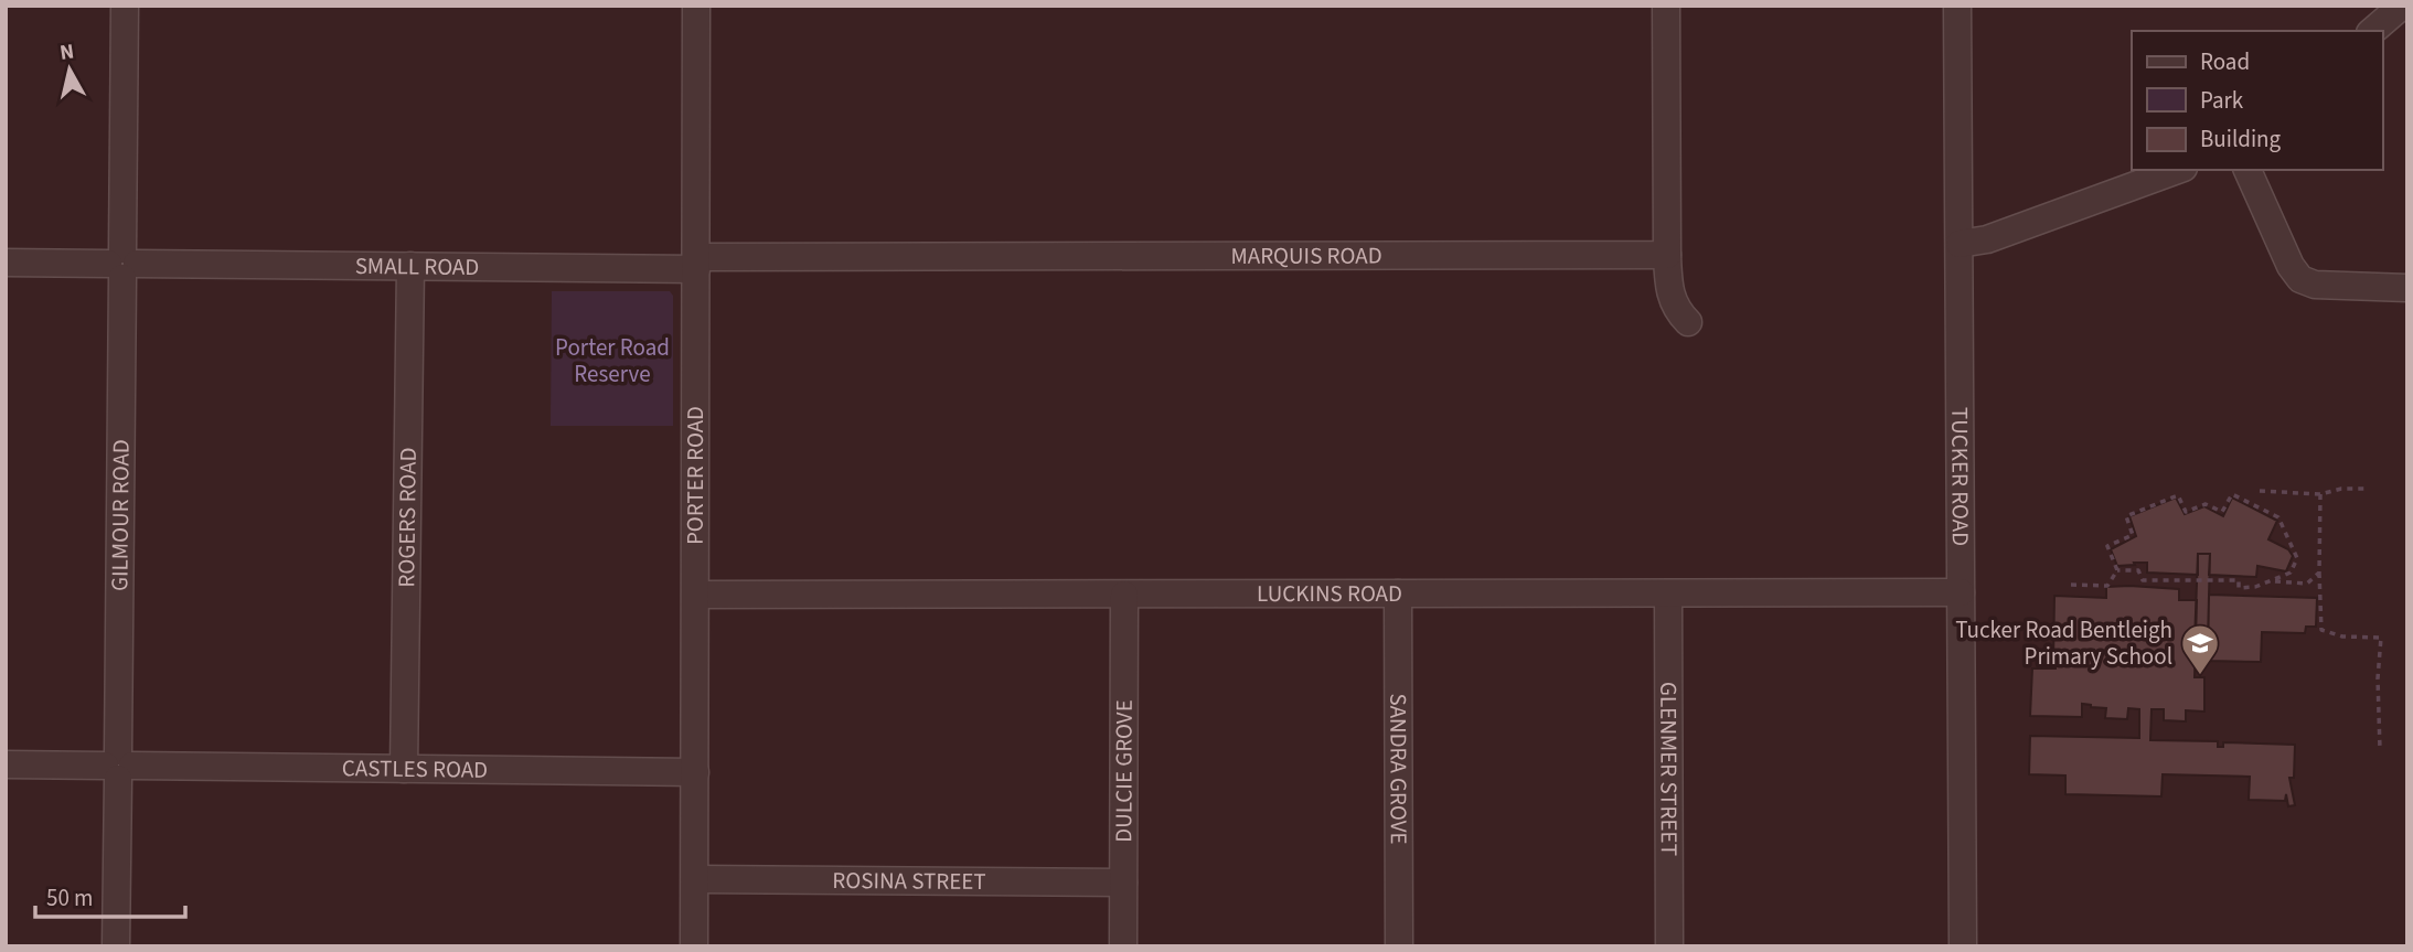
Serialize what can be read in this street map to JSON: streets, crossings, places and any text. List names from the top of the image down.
{
  "streets": {
    "street": [
      "MARQUIS ROAD",
      "SMALL ROAD",
      "TUCKER ROAD",
      "PORTER ROAD",
      "GILMOUR ROAD",
      "ROGERS ROAD",
      "LUCKINS ROAD",
      "CASTLES ROAD",
      "DULCIE GROVE",
      "SANDRA GROVE",
      "GLENMER STREET",
      "ROSINA STREET"
    ]
  },
  "crossings": [
    ["MARQUIS ROAD", "SMALL ROAD"],
    ["MARQUIS ROAD", "PORTER ROAD"],
    ["SMALL ROAD", "PORTER ROAD"],
    ["SMALL ROAD", "GILMOUR ROAD"],
    ["SMALL ROAD", "ROGERS ROAD"],
    ["TUCKER ROAD", "LUCKINS ROAD"],
    ["PORTER ROAD", "LUCKINS ROAD"],
    ["PORTER ROAD", "CASTLES ROAD"],
    ["PORTER ROAD", "ROSINA STREET"],
    ["GILMOUR ROAD", "CASTLES ROAD"],
    ["ROGERS ROAD", "CASTLES ROAD"],
    ["LUCKINS ROAD", "DULCIE GROVE"],
    ["LUCKINS ROAD", "SANDRA GROVE"],
    ["LUCKINS ROAD", "GLENMER STREET"],
    ["DULCIE GROVE", "ROSINA STREET"]
  ],
  "parks": ["Porter Road Reserve"],
  "places": {
    "school or university": ["Tucker Road Bentleigh Primary School"]
  },
  "legend": ["Road", "Park", "Building"],
  "scale_bar": "50 m",
  "north": "top"
}
